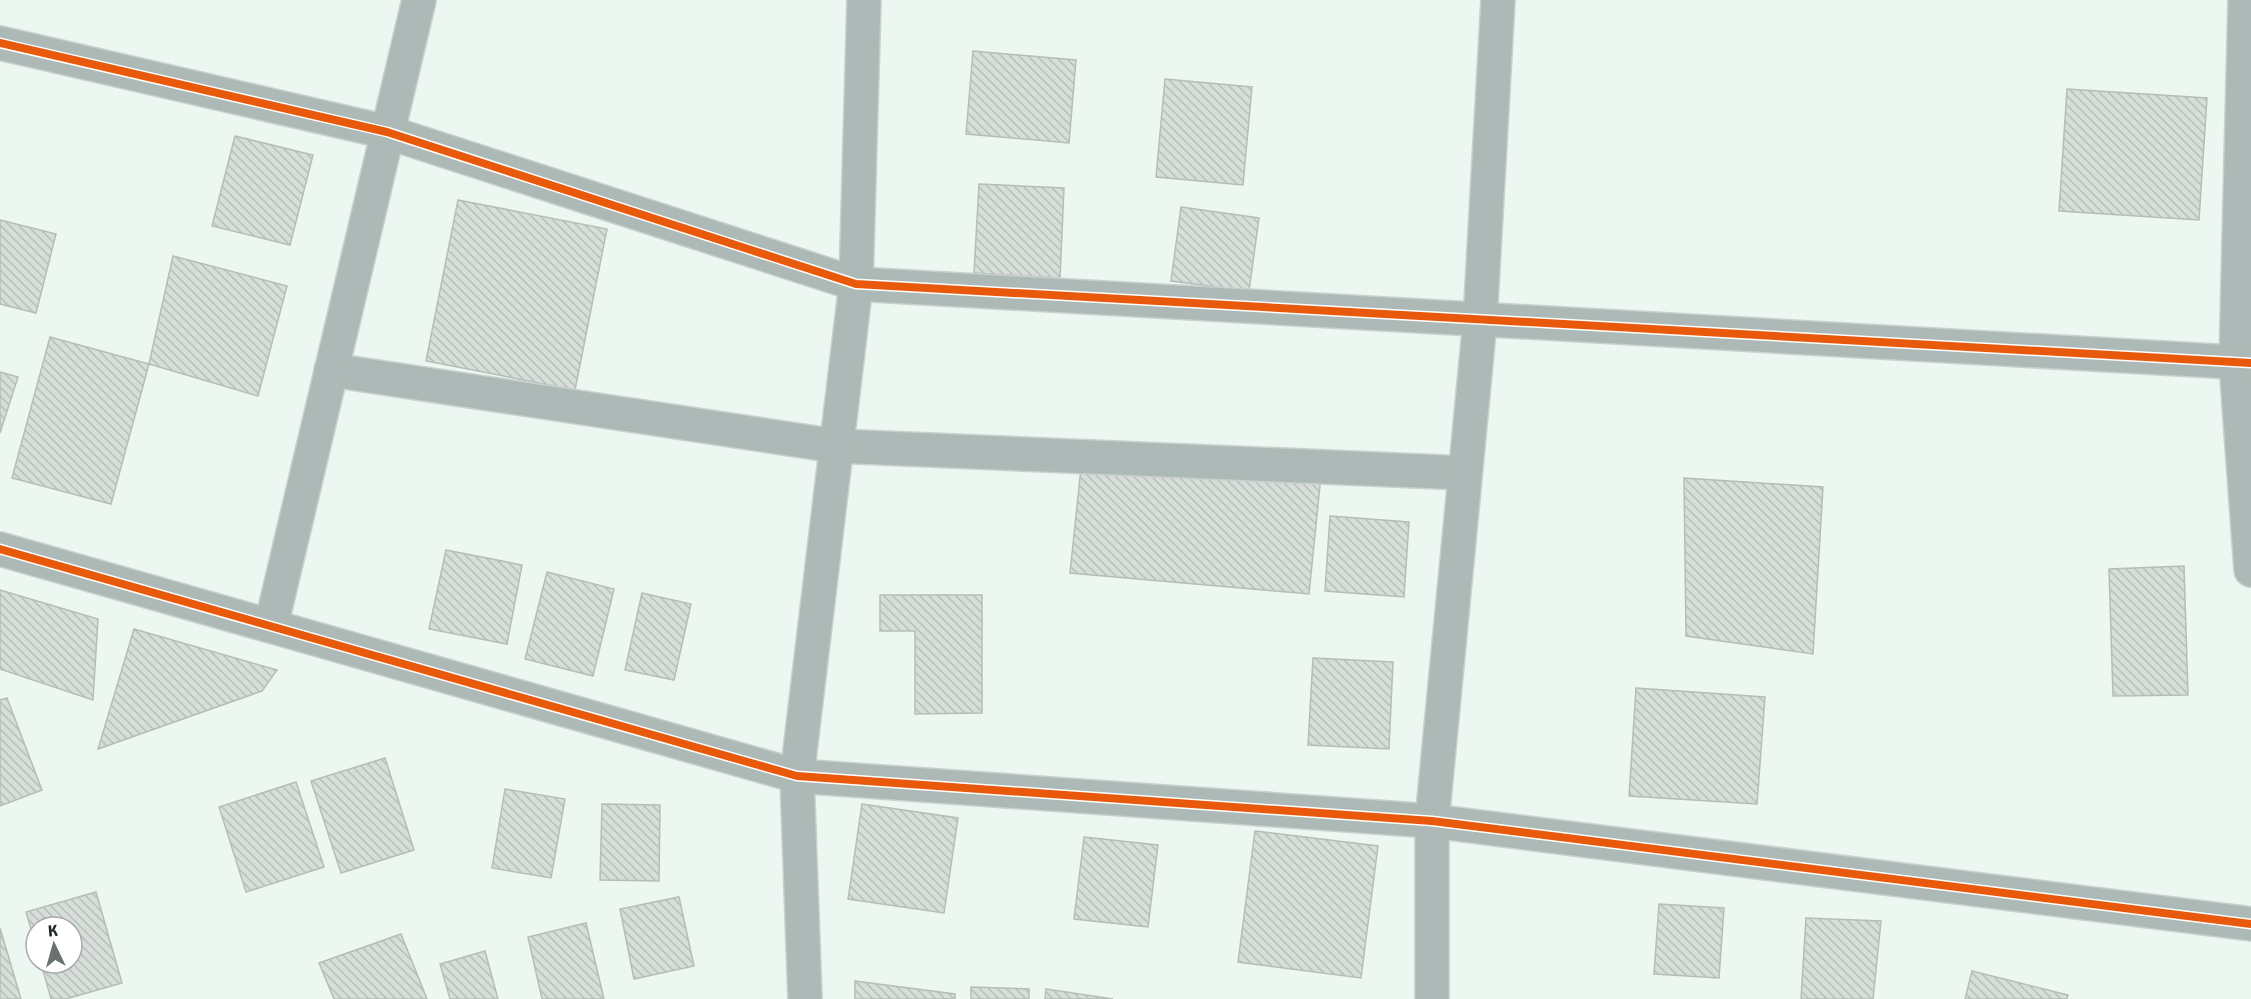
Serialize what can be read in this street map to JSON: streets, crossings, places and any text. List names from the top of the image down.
{
  "north": "top"
}
